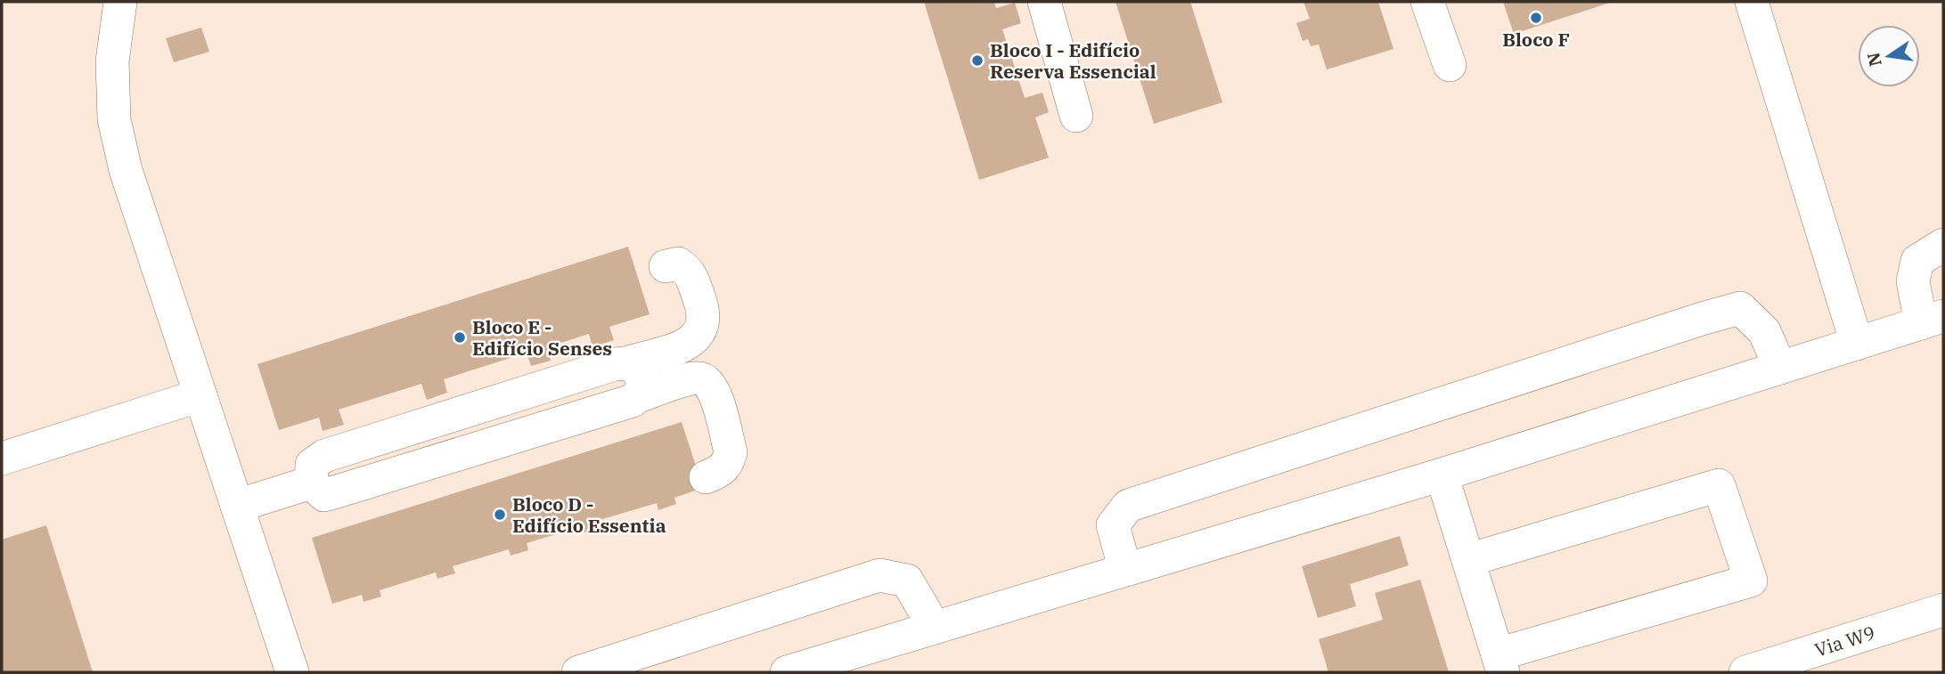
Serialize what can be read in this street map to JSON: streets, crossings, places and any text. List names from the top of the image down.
{
  "streets": {
    "street": ["Via W9"]
  },
  "places": [
    "Bloco F",
    "Bloco I - Edifício Reserva Essencial",
    "Bloco E - Edifício Senses",
    "Bloco D - Edifício Essentia"
  ],
  "north": "left"
}
